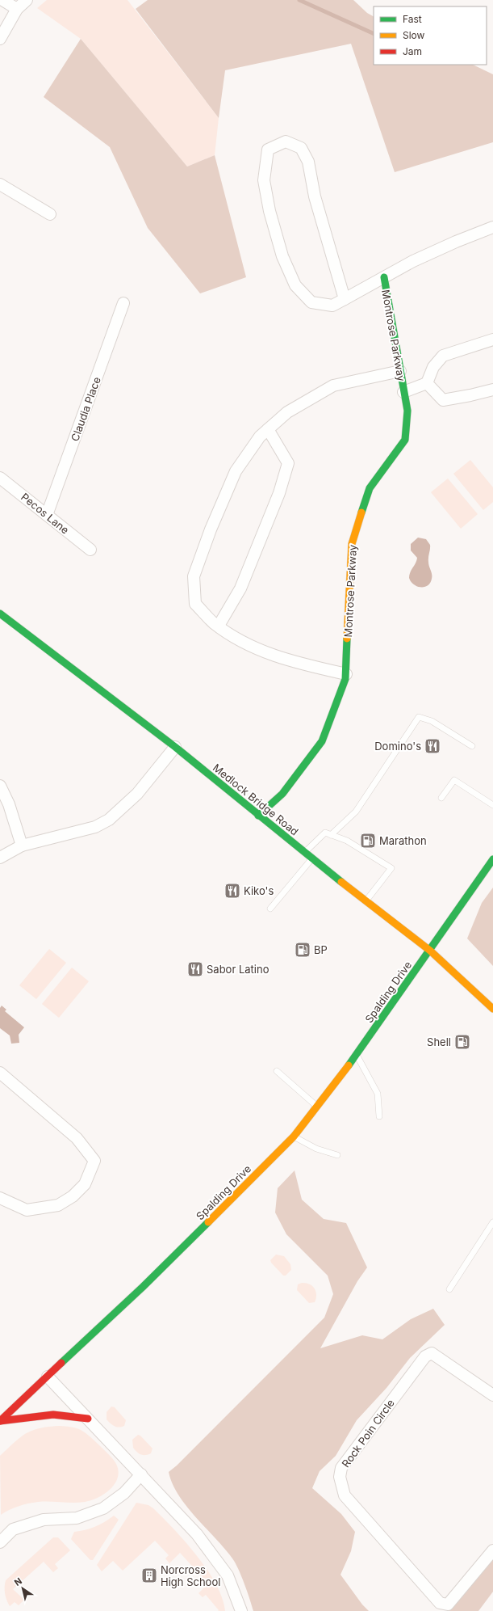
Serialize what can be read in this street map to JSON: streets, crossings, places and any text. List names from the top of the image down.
{
  "streets": {
    "main road": ["Montrose Parkway", "Medlock Bridge Road", "Spalding Drive"],
    "street": ["Claudia Place", "Pecos Lane", "Rock Poin Circle"]
  },
  "crossings": [
    ["Montrose Parkway", "Medlock Bridge Road"],
    ["Claudia Place", "Pecos Lane"],
    ["Medlock Bridge Road", "Spalding Drive"]
  ],
  "places": {
    "restaurant": ["Domino's", "Kiko's", "Sabor Latino"],
    "fuel station": ["Marathon", "BP", "Shell"],
    "building": ["Norcross High School"]
  },
  "legend": ["Fast", "Slow", "Jam"],
  "north": "top left"
}
